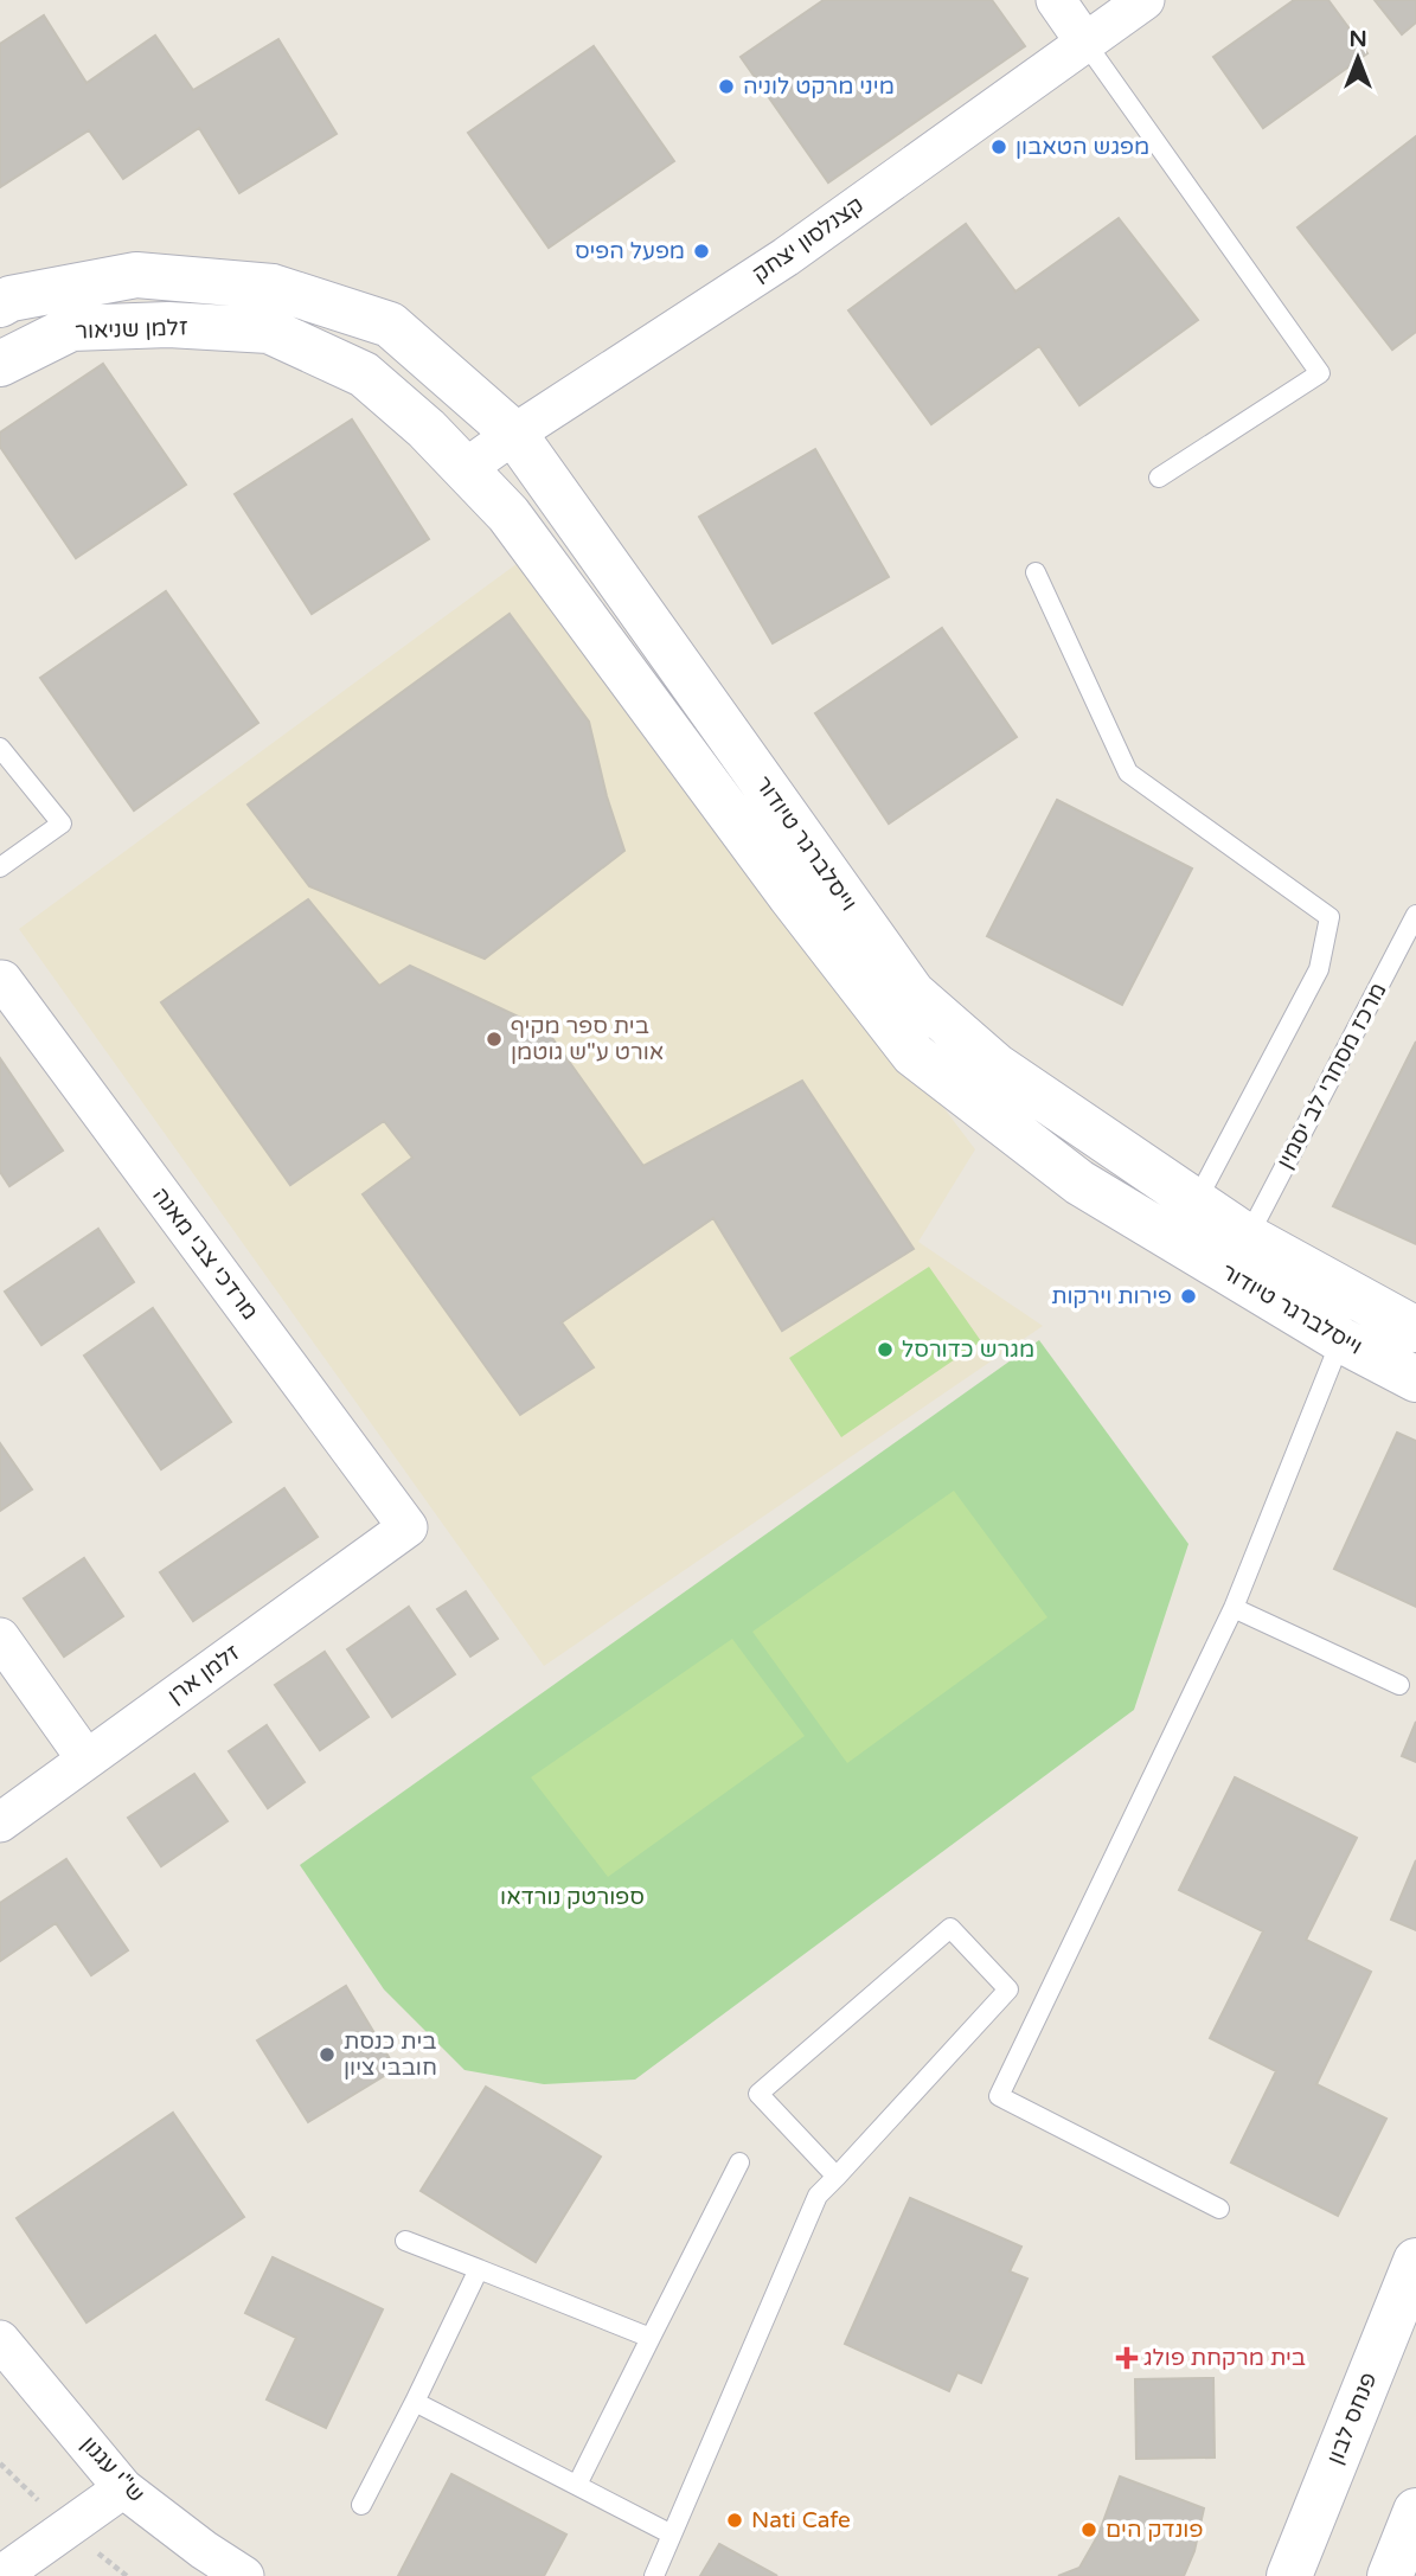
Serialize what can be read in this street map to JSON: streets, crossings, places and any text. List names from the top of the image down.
{
  "streets": {
    "street": [
      "קצנלסון יצחק",
      "זלמן שניאור",
      "וייסלברגר טיודור",
      "מרדכי צבי מאנה",
      "זלמן ארן",
      "פנחס לבון",
      "ש\"י עגנון"
    ],
    "lane": ["מרכז מסחרי לב יסמין"]
  },
  "crossings": [
    ["קצנלסון יצחק", "וייסלברגר טיודור"],
    ["זלמן שניאור", "וייסלברגר טיודור"],
    ["וייסלברגר טיודור", "מרכז מסחרי לב יסמין"],
    ["מרדכי צבי מאנה", "זלמן ארן"]
  ],
  "parks": ["ספורטק נורדאו"],
  "places": {
    "other": [
      "מיני מרקט לוניה",
      "מפגש הטאבון",
      "מפעל הפיס",
      "בית ספר מקיף אורט ע\"ש גוטמן",
      "פירות וירקות",
      "מגרש כדורסל",
      "בית כנסת חובבי ציון",
      "Nati Cafe",
      "פונדק הים"
    ],
    "health": ["בית מרקחת פולג"]
  },
  "north": "top"
}
